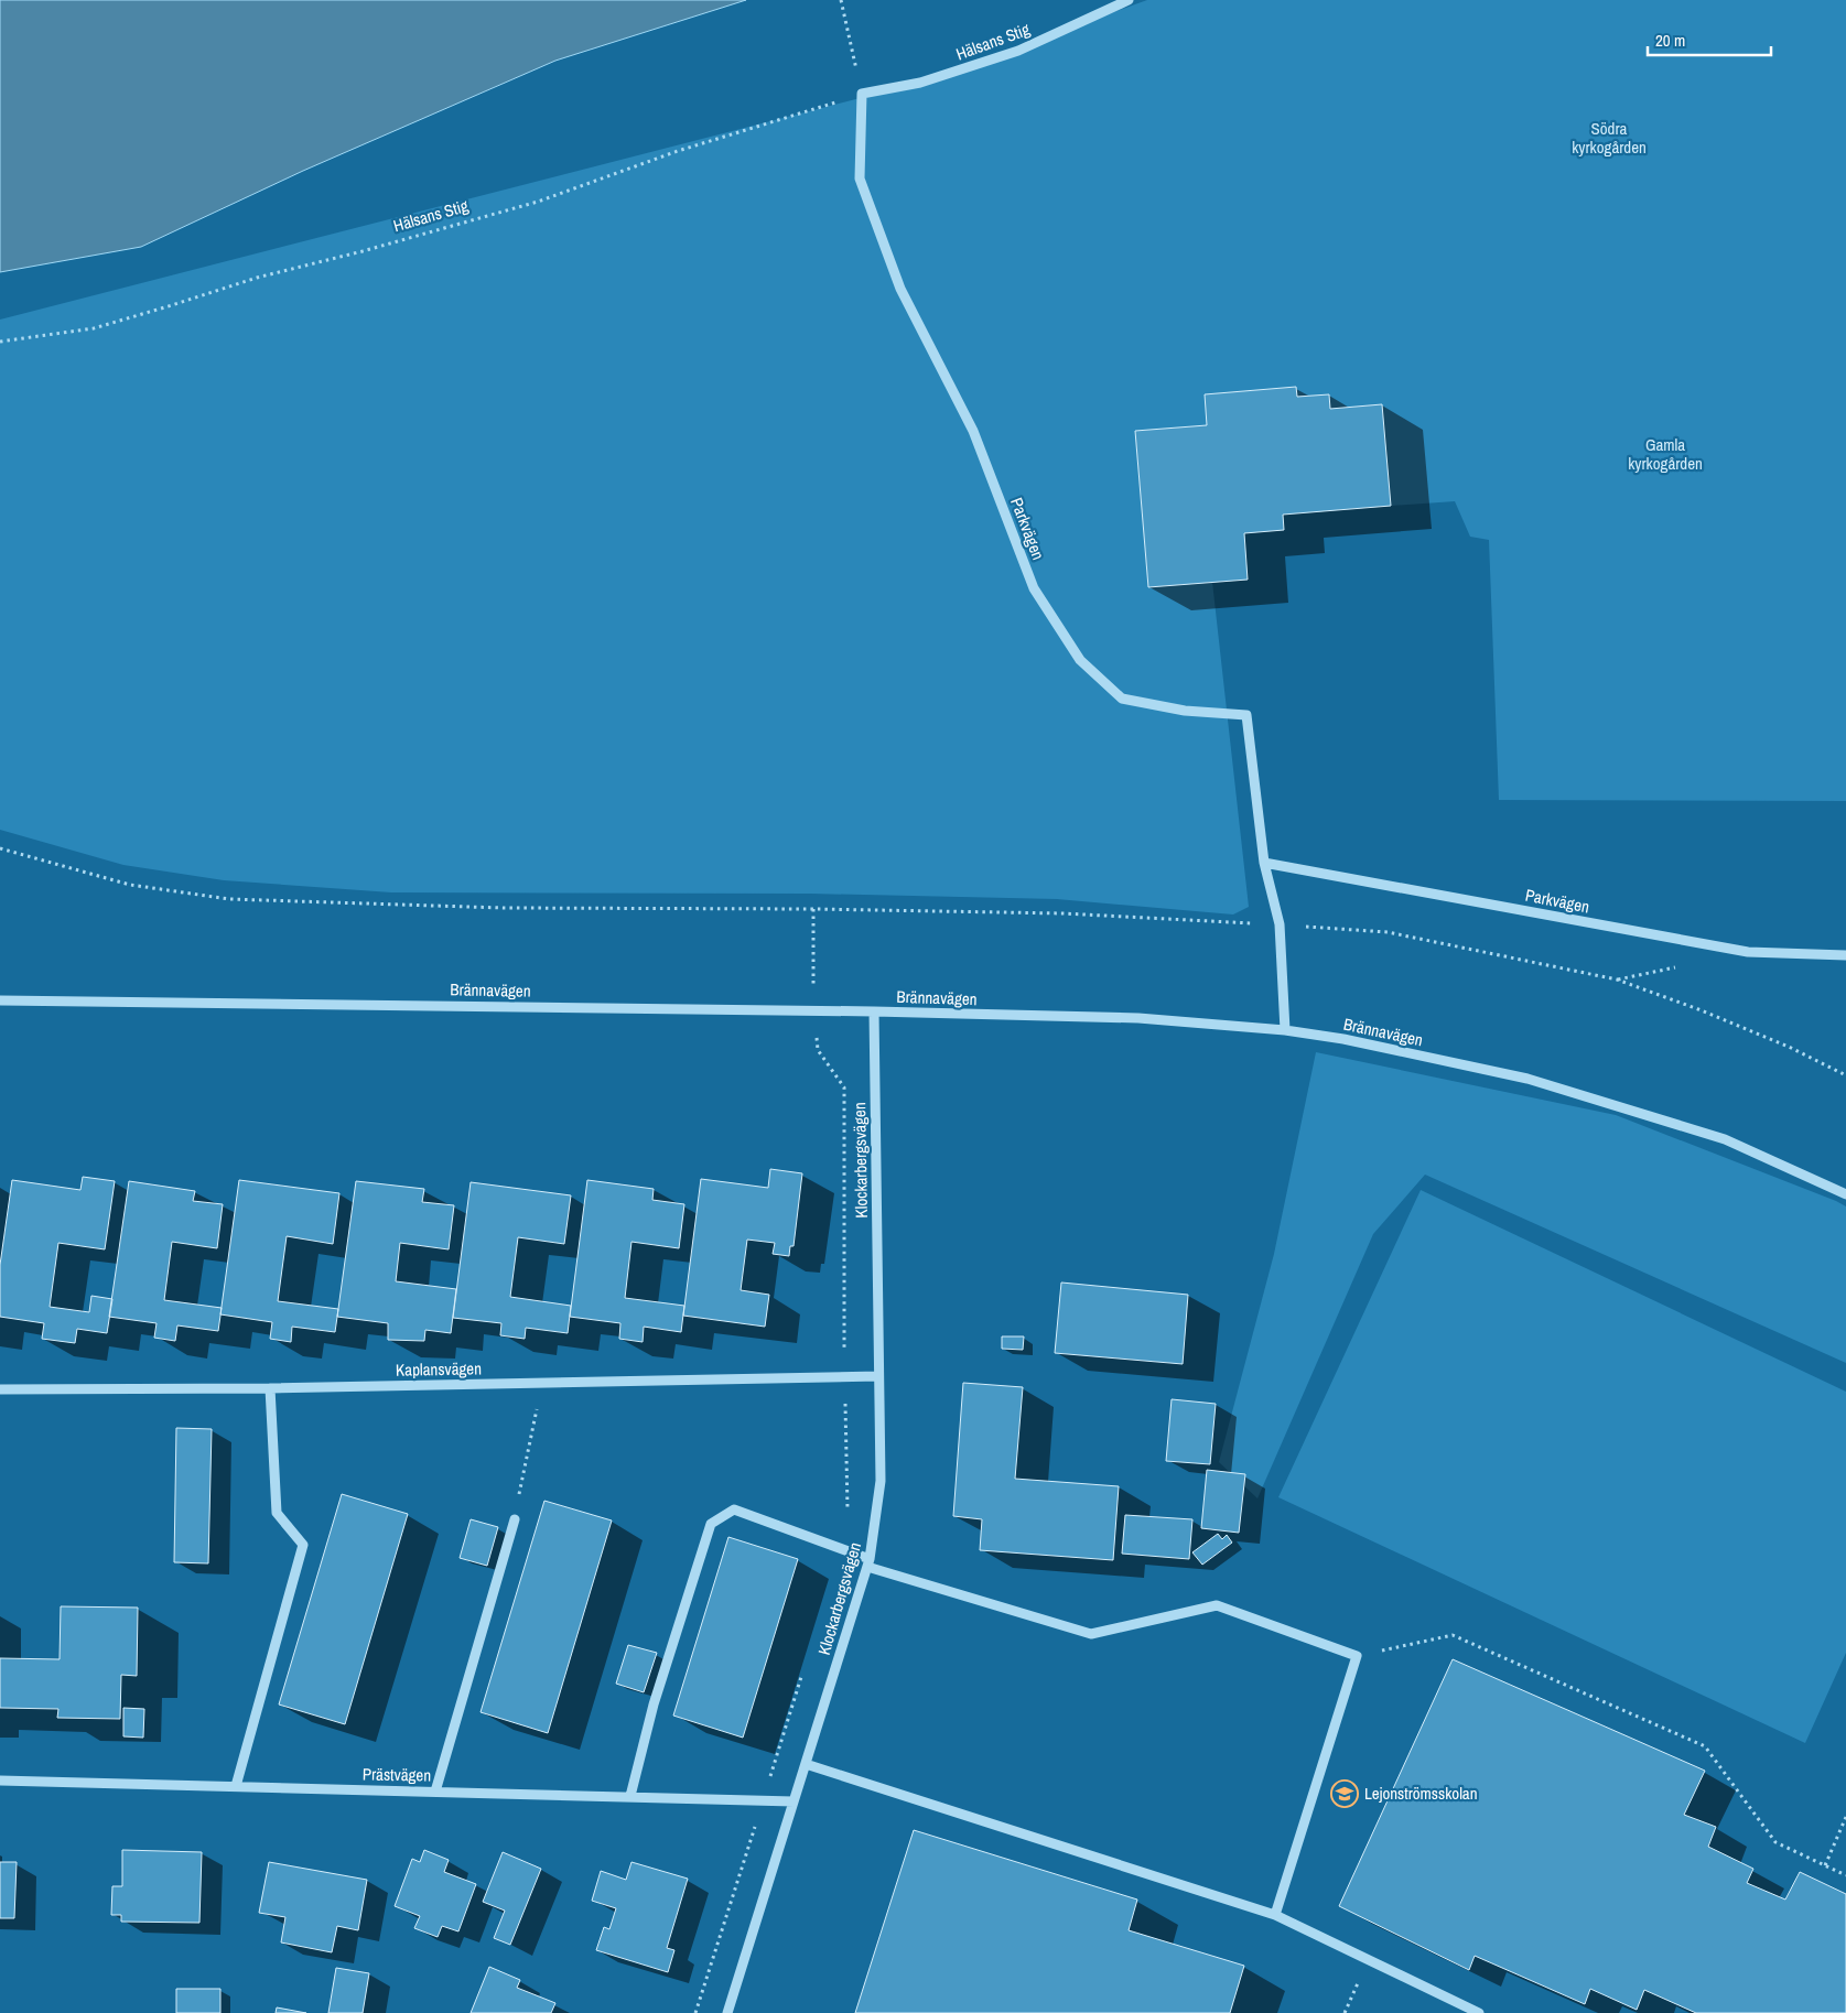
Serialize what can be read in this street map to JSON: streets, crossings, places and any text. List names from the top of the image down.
{
  "streets": {
    "street": [
      "Hälsans Stig",
      "Parkvägen",
      "Brännavägen",
      "Klockarbergsvägen",
      "Kaplansvägen",
      "Prästvägen"
    ]
  },
  "crossings": [
    ["Hälsans Stig", "Parkvägen"],
    ["Parkvägen", "Brännavägen"],
    ["Brännavägen", "Klockarbergsvägen"],
    ["Klockarbergsvägen", "Kaplansvägen"],
    ["Klockarbergsvägen", "Prästvägen"]
  ],
  "parks": ["Södra kyrkogården", "Gamla kyrkogården"],
  "places": {
    "school or university": ["Lejonströmsskolan"]
  },
  "scale_bar": "20 m"
}
